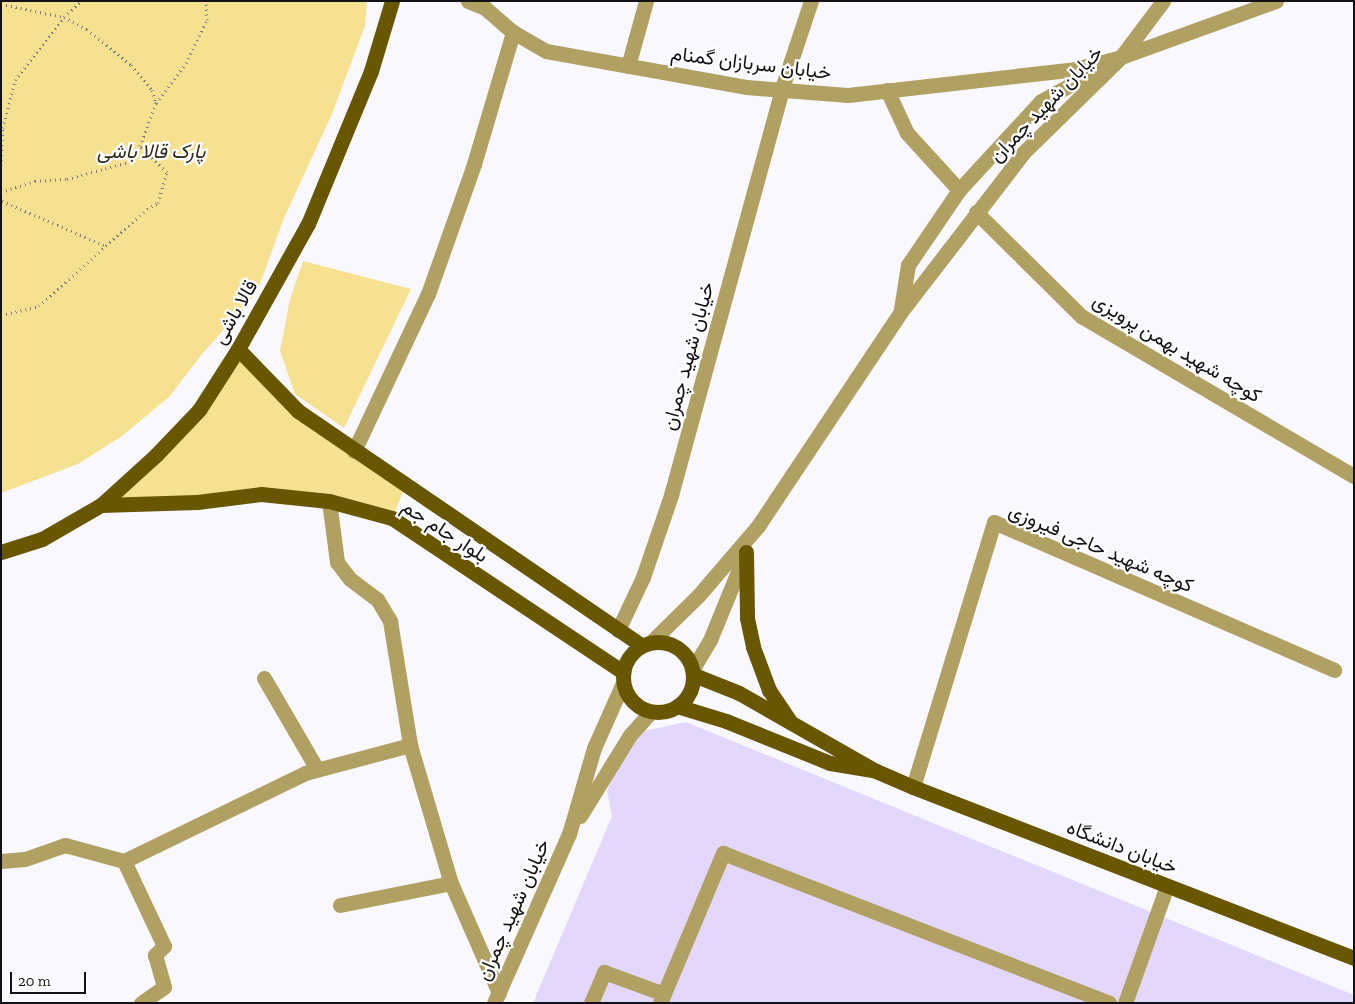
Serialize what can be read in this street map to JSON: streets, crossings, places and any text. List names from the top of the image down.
{
  "streets": {
    "main road": ["قالا باشی", "بلوار جام جم", "خیابان دانشگاه"],
    "street": [
      "خیابان سربازان گمنام",
      "خیابان شهید چمران",
      "کوچه شهید بهمن پرویزی",
      "کوچه شهید حاجی فیروزی"
    ]
  },
  "crossings": [
    ["خیابان سربازان گمنام", "خیابان شهید چمران"],
    ["خیابان شهید چمران", "کوچه شهید بهمن پرویزی"],
    ["خیابان شهید چمران", "بلوار جام جم"],
    ["خیابان شهید چمران", "خیابان دانشگاه"],
    ["قالا باشی", "بلوار جام جم"],
    ["بلوار جام جم", "خیابان دانشگاه"],
    ["کوچه شهید حاجی فیروزی", "خیابان دانشگاه"]
  ],
  "parks": ["پارک قالا باشی"],
  "scale_bar": "20 m"
}
